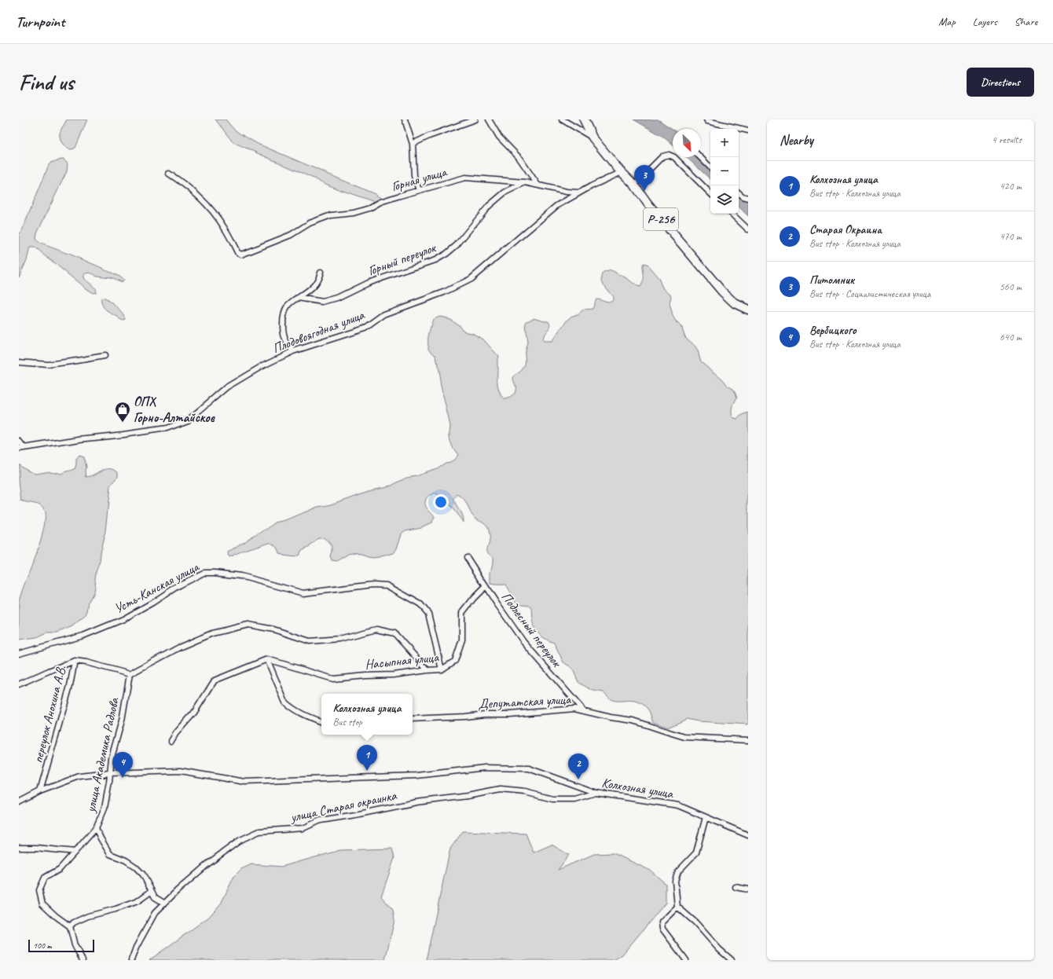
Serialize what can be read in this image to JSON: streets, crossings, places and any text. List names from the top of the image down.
{
  "streets": {
    "main road": ["Р-256"],
    "street": [
      "Горная улица",
      "Горный переулок",
      "Плодовоягодная улица",
      "Усть-Канская улица",
      "Подлесный переулок",
      "Насыпная улица",
      "Депутатская улица",
      "переулок Анохина А.В.",
      "улица Академика Радлова",
      "Колхозная улица",
      "улица Старая окраинка"
    ]
  },
  "crossings": [
    ["Горная улица", "Горный переулок"],
    ["Горная улица", "Плодовоягодная улица"],
    ["Р-256", "Плодовоягодная улица"],
    ["Усть-Канская улица", "Насыпная улица"],
    ["Подлесный переулок", "Насыпная улица"],
    ["Подлесный переулок", "Депутатская улица"],
    ["переулок Анохина А.В.", "Колхозная улица"],
    ["улица Академика Радлова", "Колхозная улица"],
    ["Колхозная улица", "улица Старая окраинка"]
  ],
  "places": {
    "shop": ["ОПХ Горно-Алтайское"]
  },
  "scale_bar": "100 m",
  "north": "bottom right",
  "page": {
    "header": "Turnpoint",
    "nav": ["Map", "Layers", "Share"],
    "buttons": "Directions",
    "title": "Find us",
    "heading": ["Nearby", "4 results"],
    "map_buttons": ["+", "−"],
    "list": [
      {
        "mark": "1",
        "name": "Колхозная улица",
        "note": "Bus stop · Колхозная улица",
        "value": "420 m"
      },
      {
        "mark": "2",
        "name": "Старая Окраина",
        "note": "Bus stop · Колхозная улица",
        "value": "470 m"
      },
      {
        "mark": "3",
        "name": "Питомник",
        "note": "Bus stop · Социалистическая улица",
        "value": "560 m"
      },
      {
        "mark": "4",
        "name": "Вербицкого",
        "note": "Bus stop · Колхозная улица",
        "value": "640 m"
      }
    ],
    "pins": [
      "3",
      "1",
      "4",
      "2"
    ],
    "popup": ["Колхозная улица", "Bus stop"],
    "scale": "100 m"
  }
}
